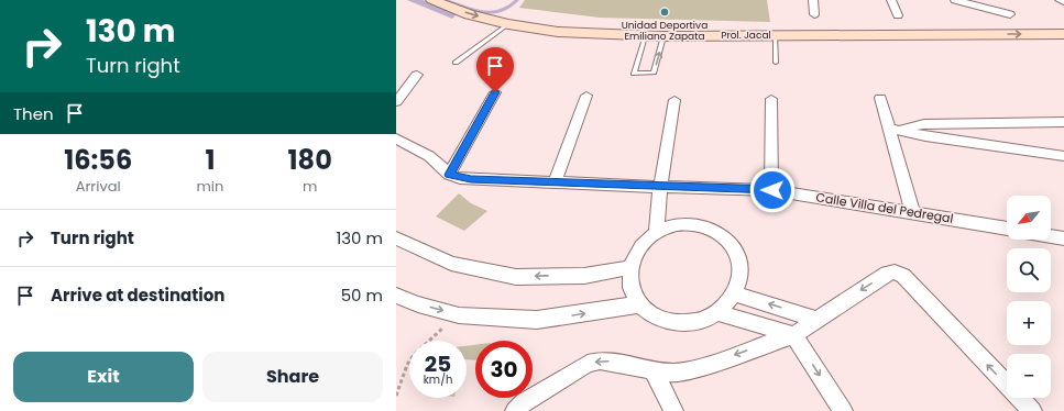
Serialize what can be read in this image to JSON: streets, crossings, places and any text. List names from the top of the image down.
{
  "streets": {
    "street": ["Prol. Jacal", "Calle Villa del Pedregal"]
  },
  "places": ["Unidad Deportiva Emiliano Zapata"],
  "north": "bottom left",
  "page": {
    "turn": ["130 m", "Turn right"],
    "then": "Then",
    "eta": [
      "16:56",
      "Arrival",
      "1",
      "min",
      "180",
      "m"
    ],
    "map_buttons": ["+", "−"],
    "list": [
      {
        "name": "Turn right",
        "value": "130 m"
      },
      {
        "name": "Arrive at destination",
        "value": "50 m"
      }
    ],
    "speed": "25 km/h",
    "limit": "30",
    "buttons": ["Exit", "Share"]
  }
}
